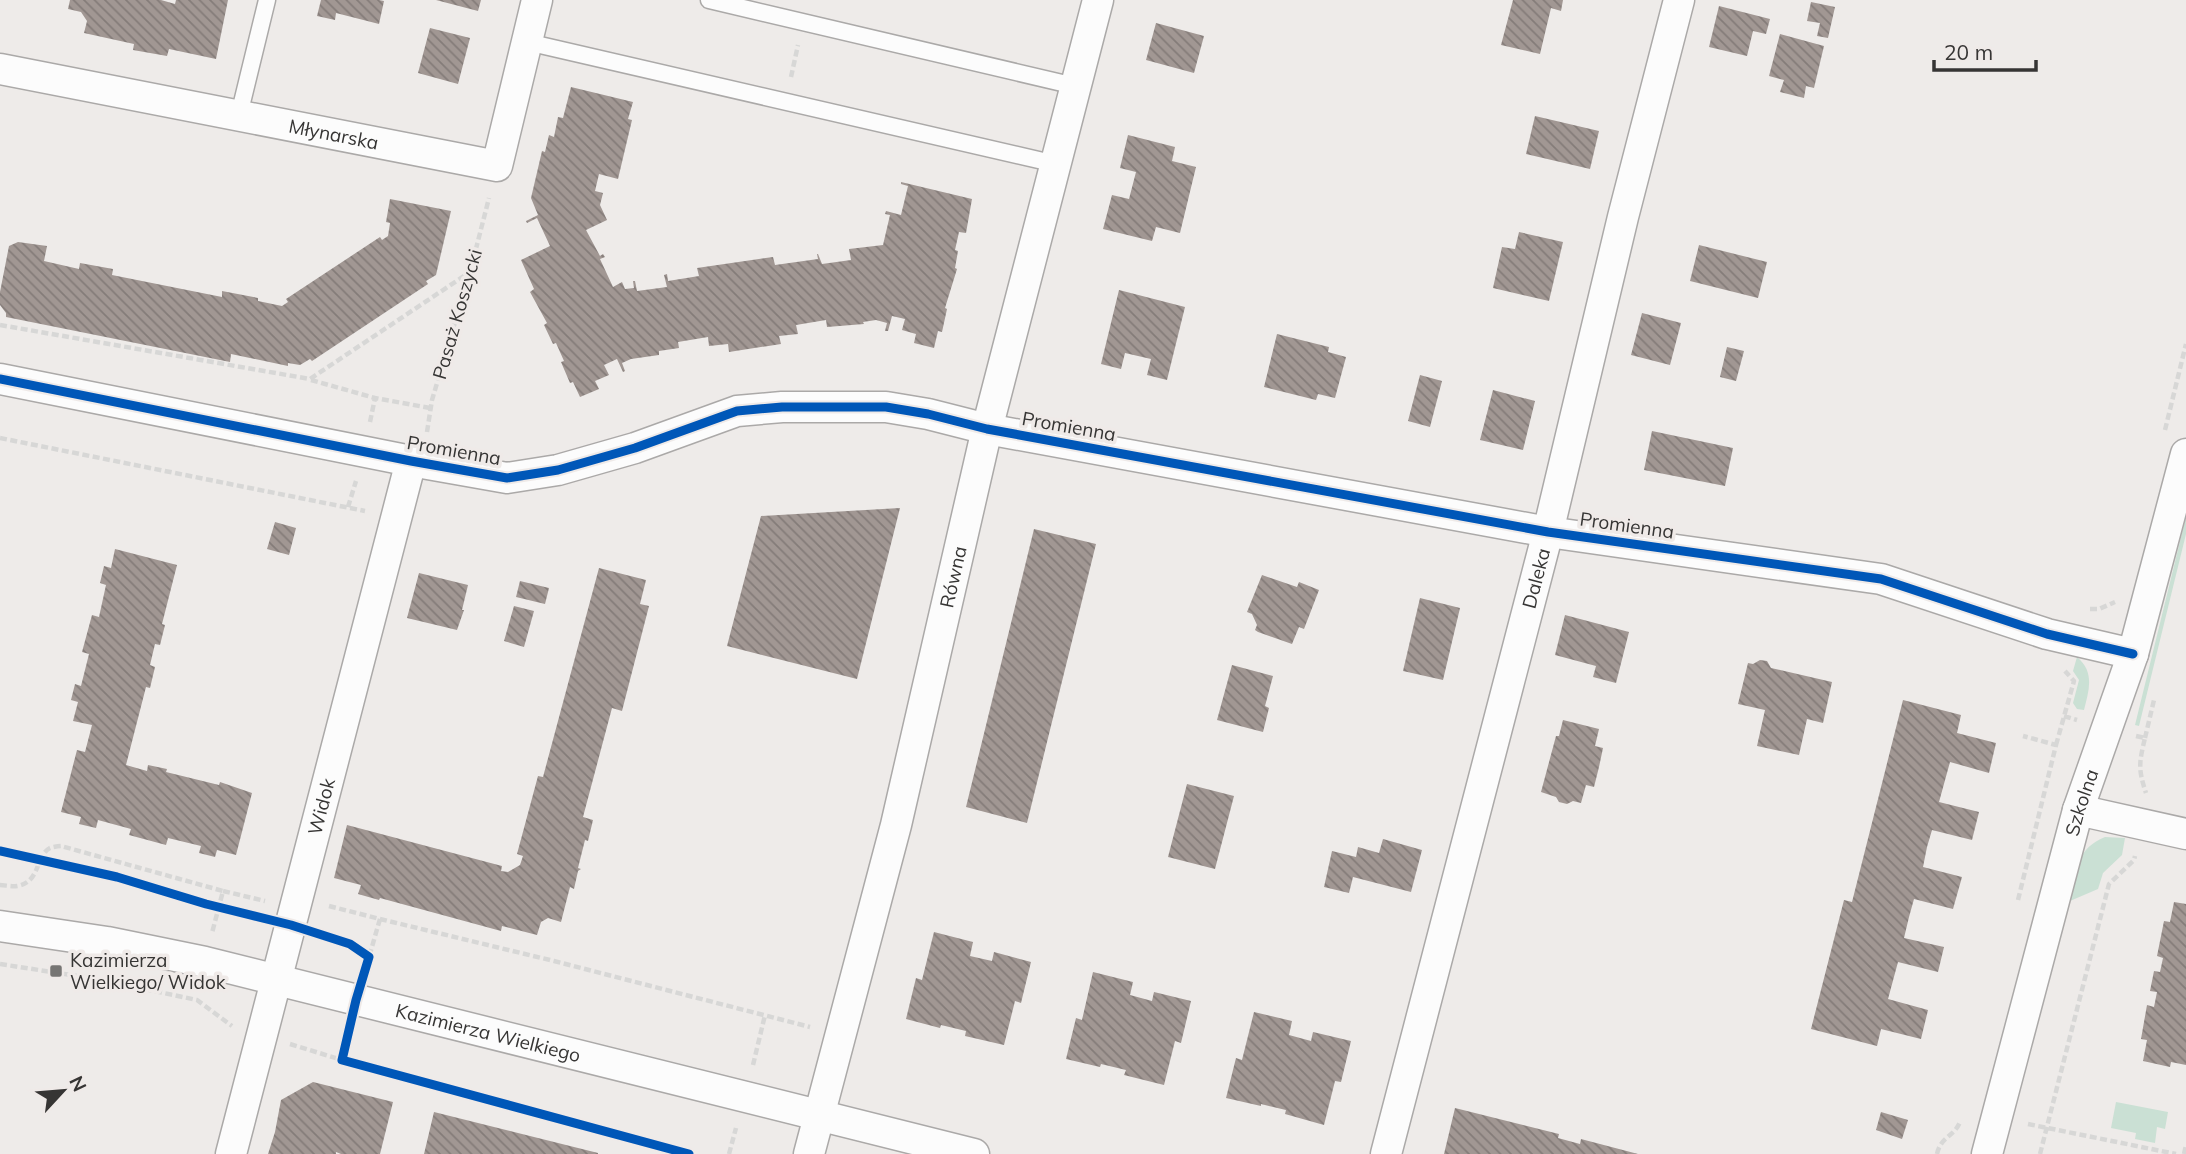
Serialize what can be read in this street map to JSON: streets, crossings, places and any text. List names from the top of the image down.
{
  "streets": {
    "street": [
      "Młynarska",
      "Promienna",
      "Równa",
      "Daleka",
      "Szkolna",
      "Widok",
      "Kazimierza Wielkiego"
    ],
    "path": ["Pasaż Koszycki"]
  },
  "crossings": [
    ["Młynarska", "Pasaż Koszycki"],
    ["Pasaż Koszycki", "Promienna"],
    ["Pasaż Koszycki", "Widok"],
    ["Promienna", "Równa"],
    ["Promienna", "Daleka"],
    ["Promienna", "Szkolna"],
    ["Promienna", "Widok"],
    ["Równa", "Kazimierza Wielkiego"],
    ["Widok", "Kazimierza Wielkiego"]
  ],
  "places": {
    "transit": ["Kazimierza Wielkiego/ Widok"]
  },
  "scale_bar": "20 m",
  "north": "top right"
}
